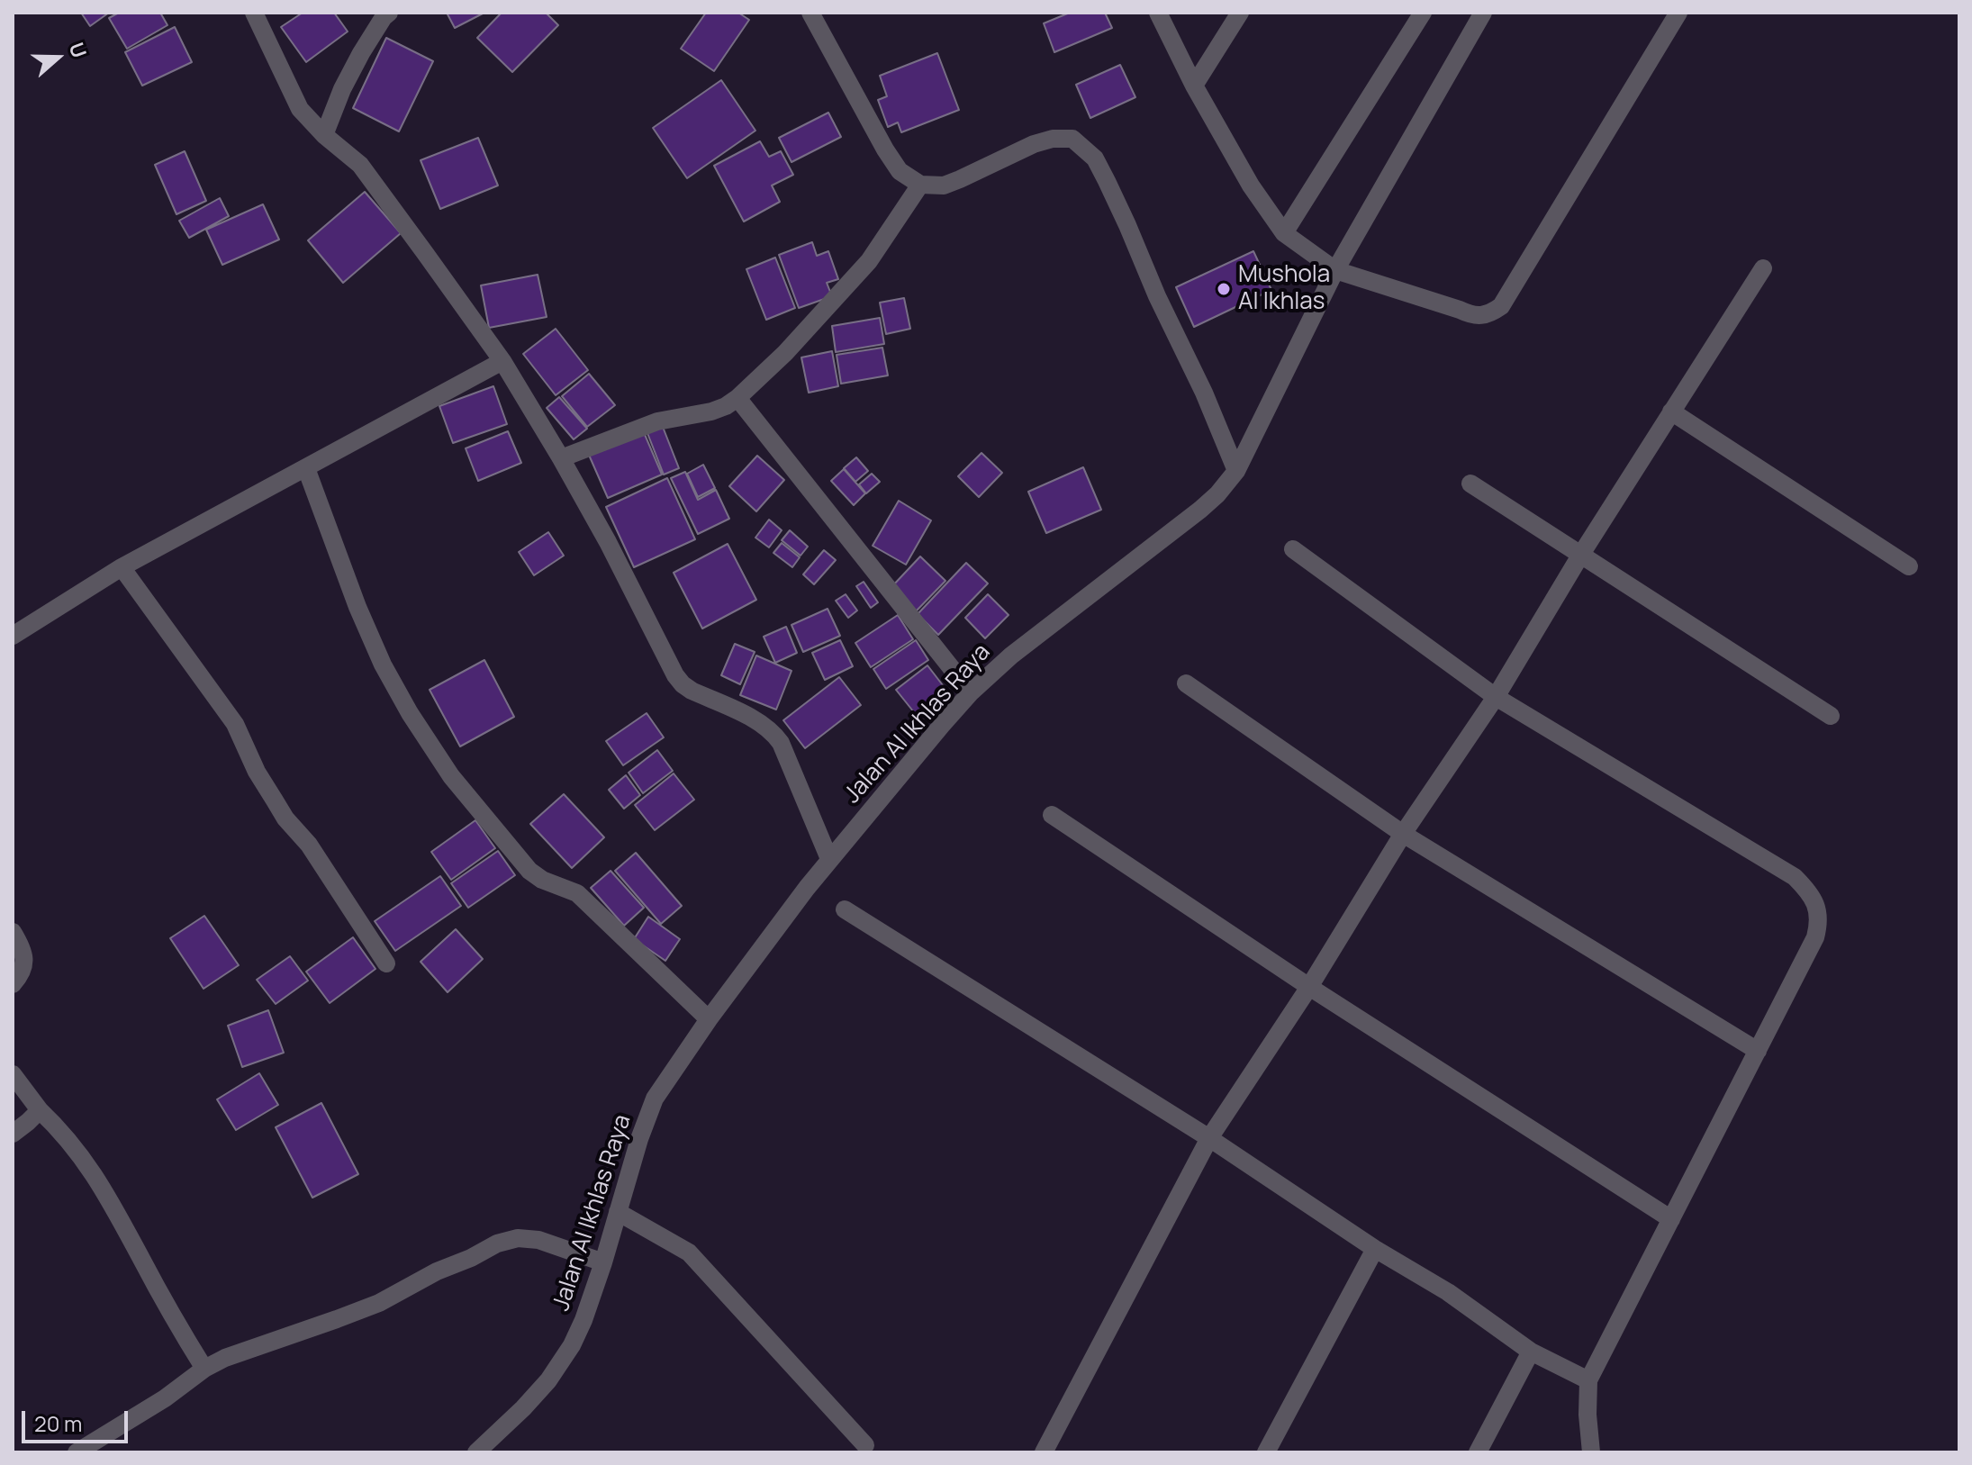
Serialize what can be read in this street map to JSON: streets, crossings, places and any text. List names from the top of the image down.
{
  "streets": {
    "street": ["Jalan Al Ikhlas Raya"]
  },
  "places": ["Mushola Al Ikhlas"],
  "scale_bar": "20 m",
  "north": "right"
}
